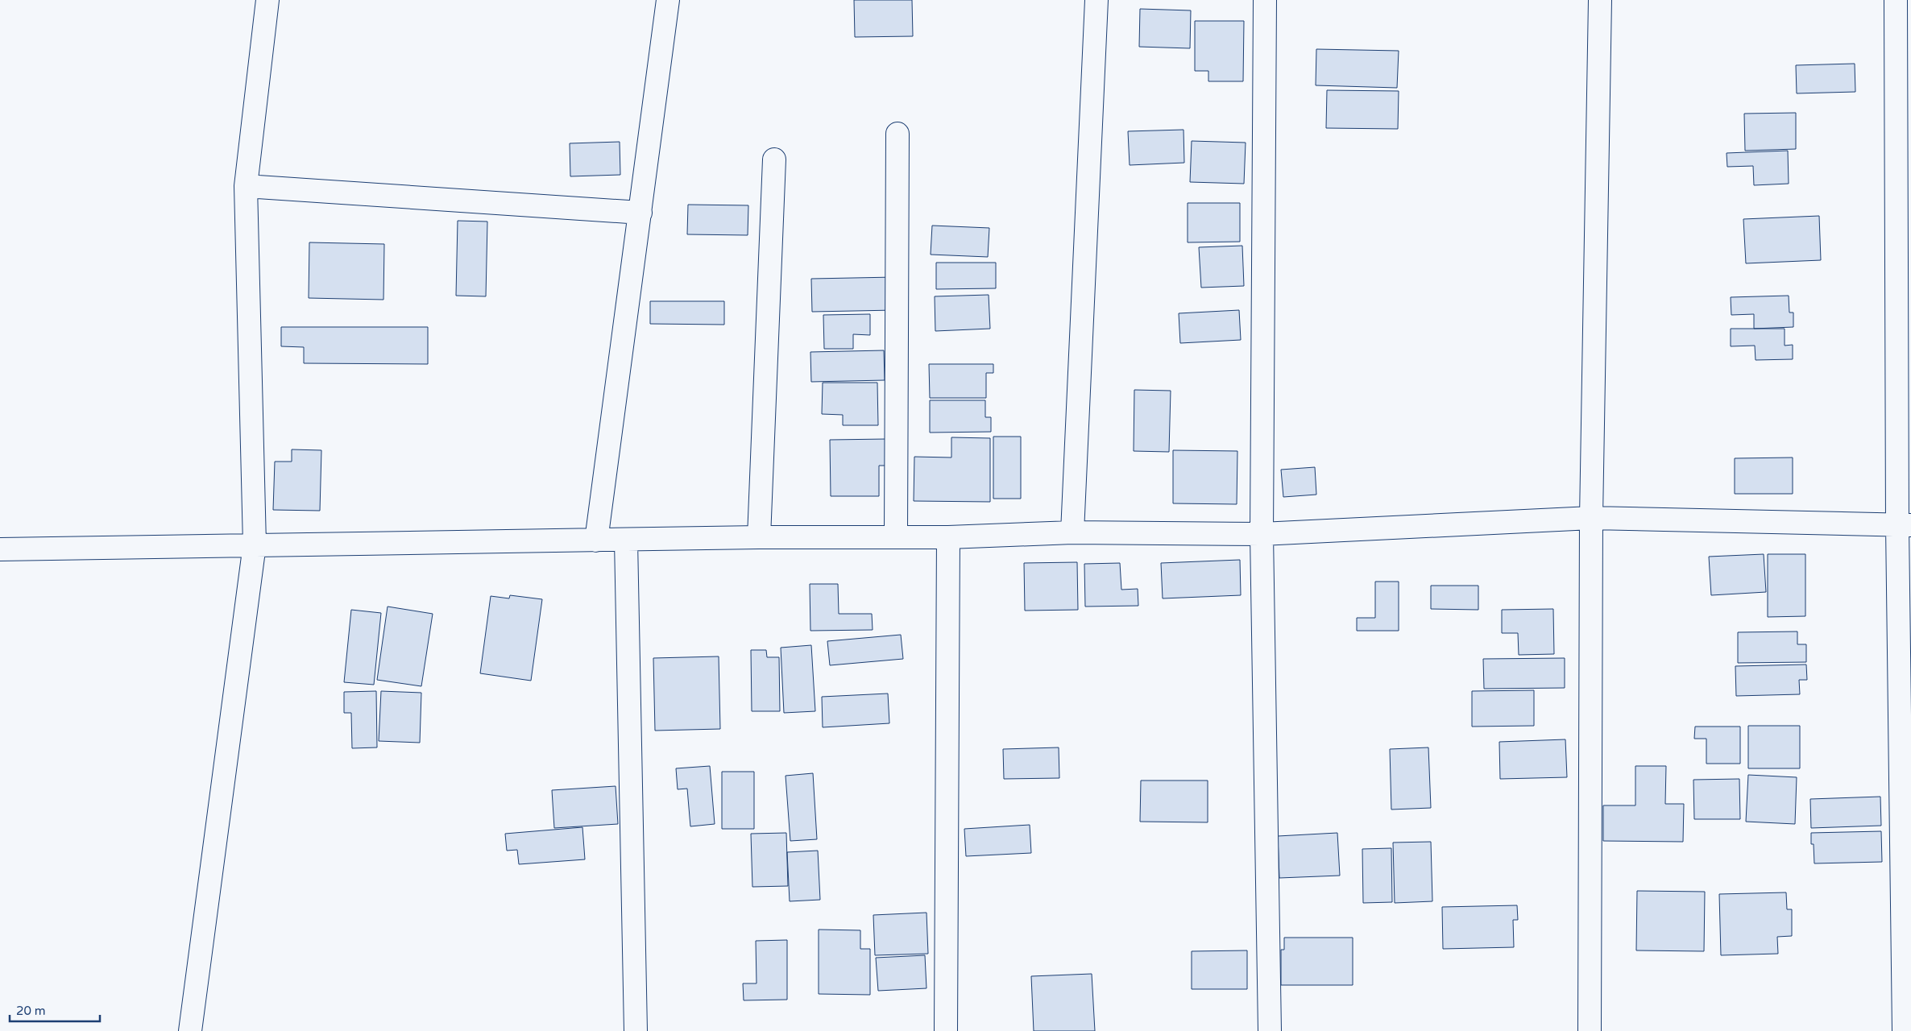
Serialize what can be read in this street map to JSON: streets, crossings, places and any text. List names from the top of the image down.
{
  "scale_bar": "20 m"
}
